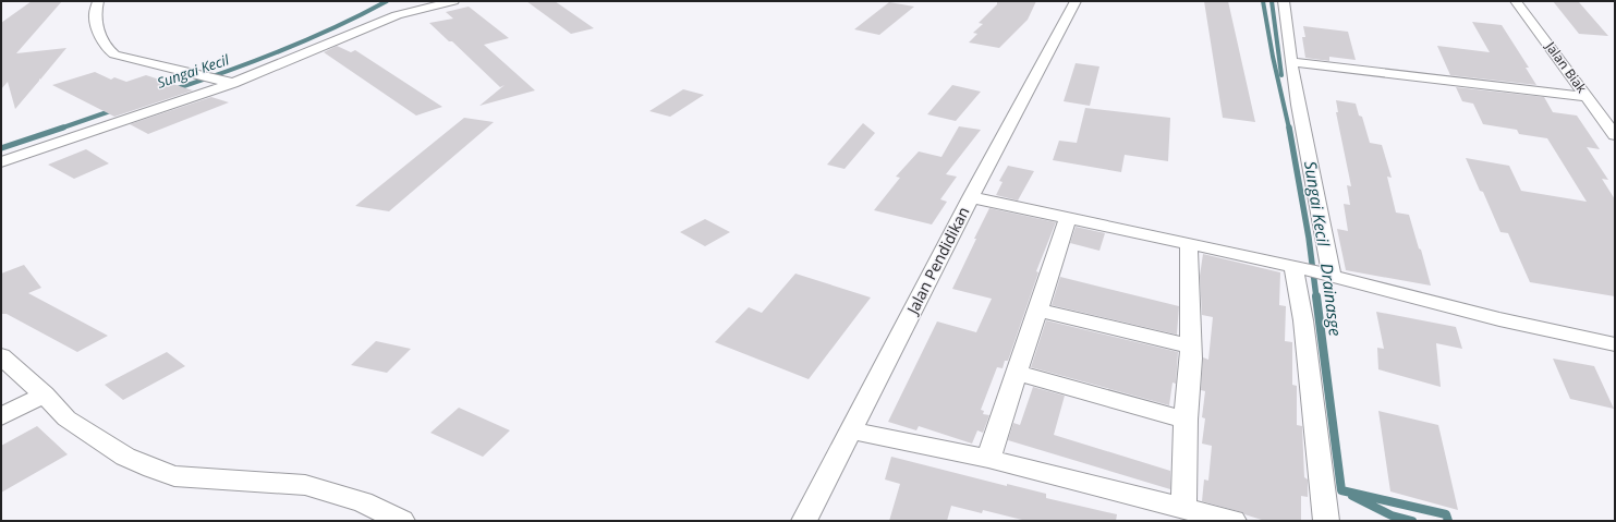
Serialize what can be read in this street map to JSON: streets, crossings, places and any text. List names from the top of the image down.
{
  "streets": {
    "street": ["Jalan Biak", "Jalan Pendidikan"]
  },
  "water": ["Sungai Kecil", "Drainasge"]
}
